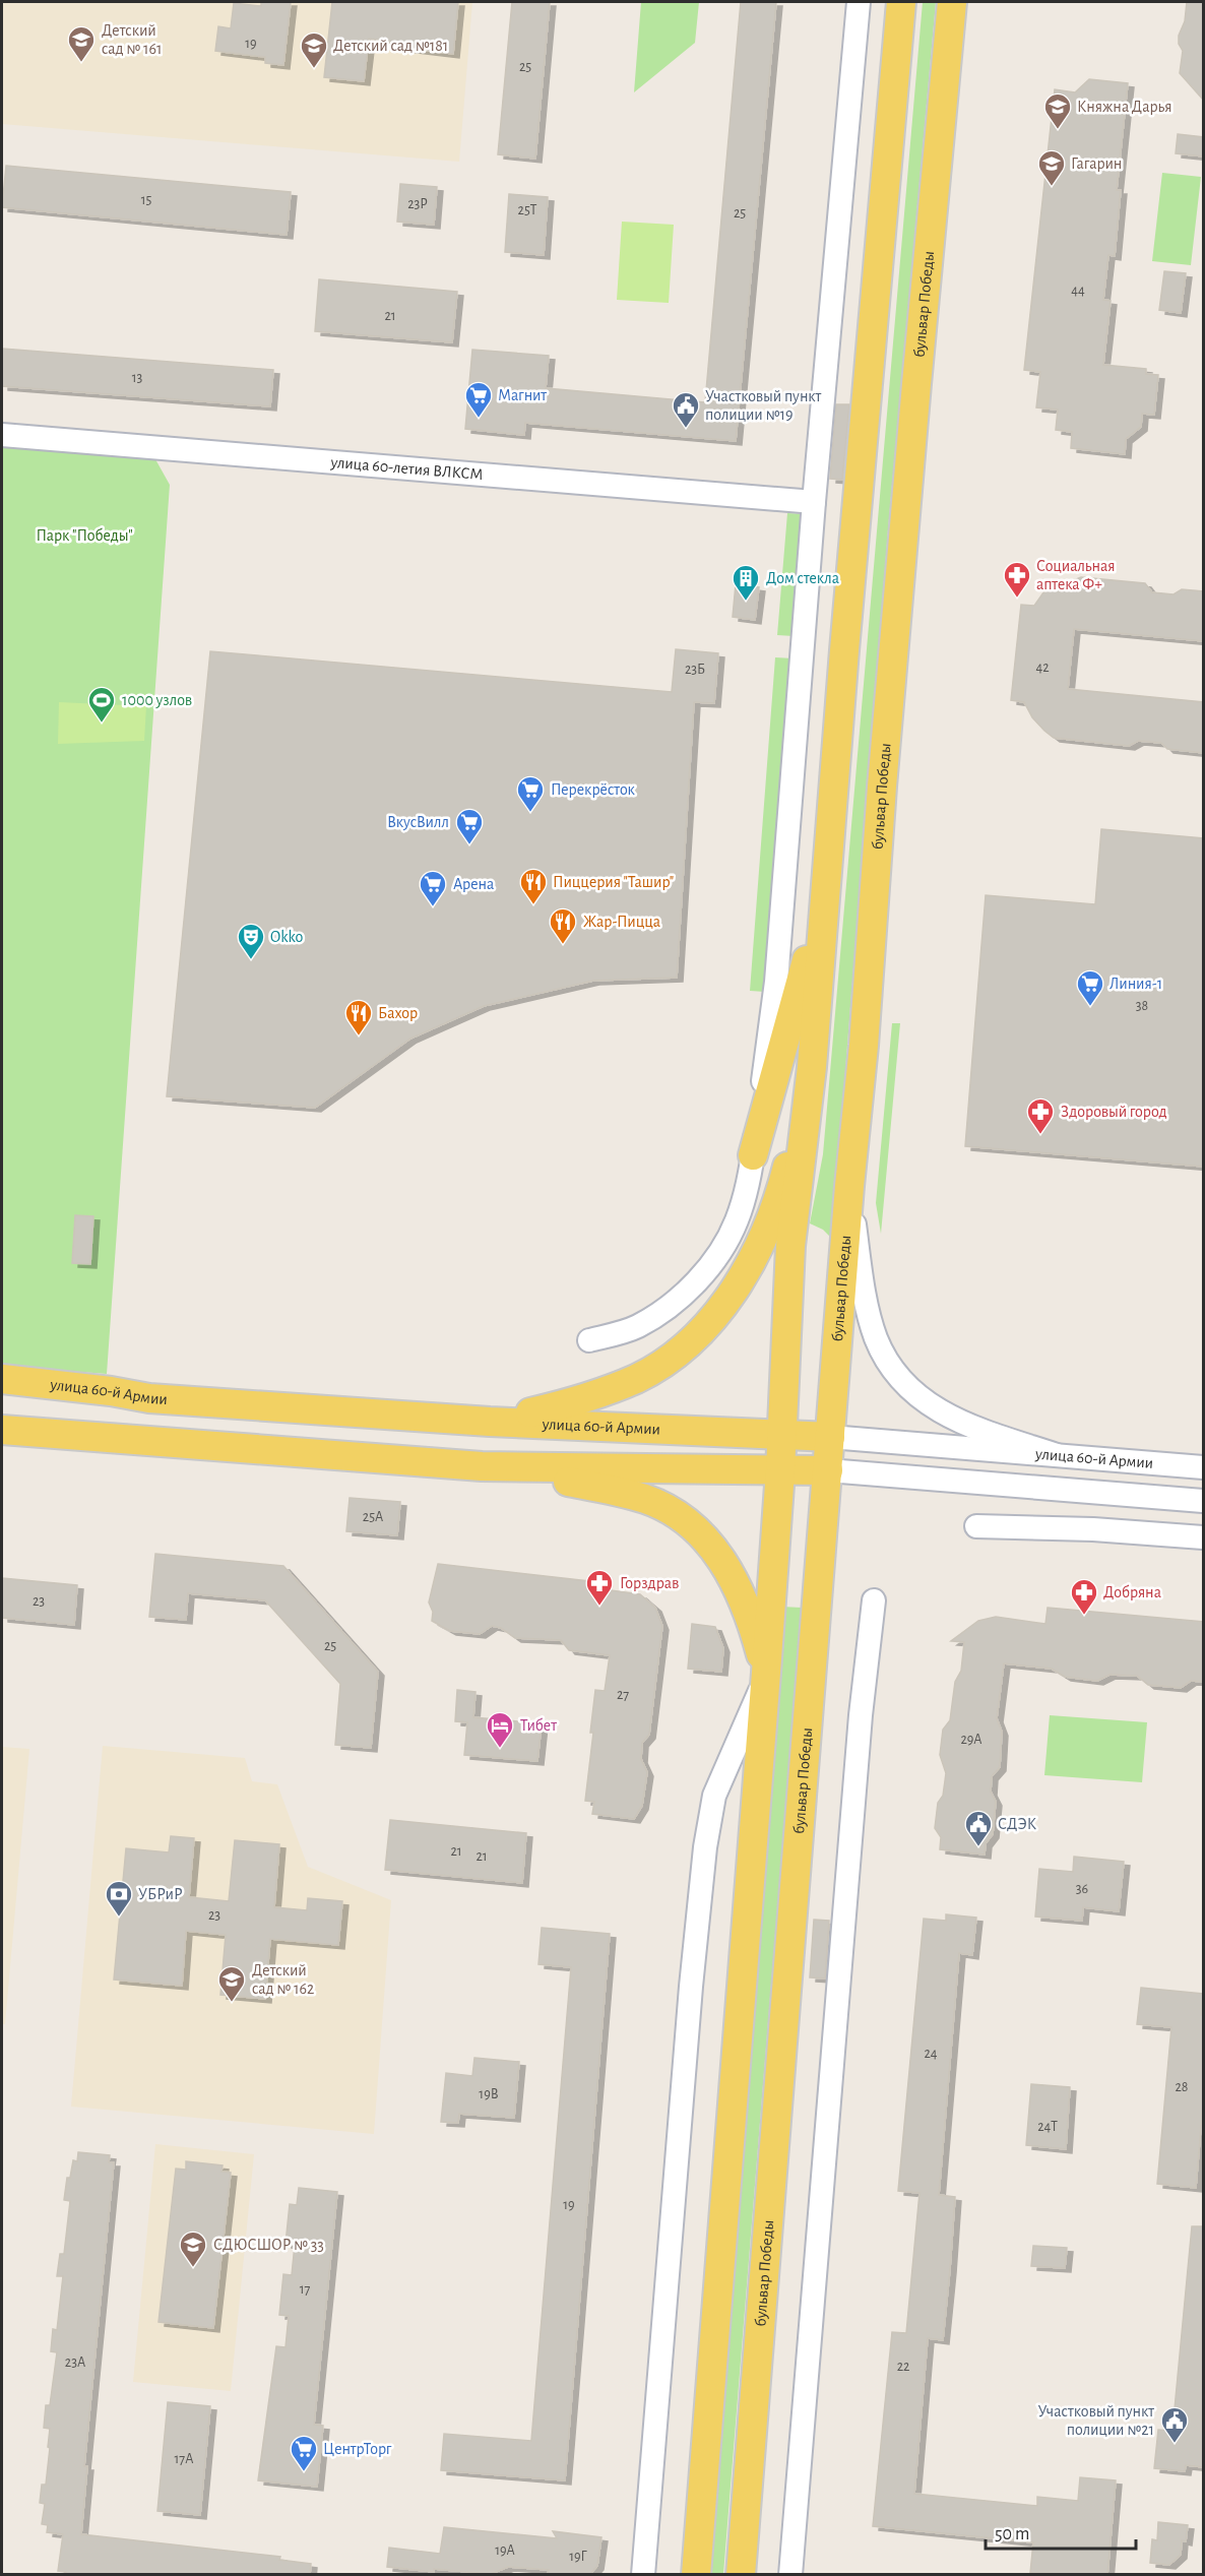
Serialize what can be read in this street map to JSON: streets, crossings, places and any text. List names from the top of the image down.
{
  "streets": {
    "main road": ["бульвар Победы", "улица 60-й Армии"],
    "street": ["улица 60-летия ВЛКСМ"]
  },
  "crossings": [
    ["бульвар Победы", "улица 60-й Армии"]
  ],
  "parks": ["Парк \"Победы\""],
  "places": {
    "school or university": [
      "Детский сад № 161",
      "Детский сад №181",
      "Княжна Дарья",
      "Гагарин",
      "Детский сад № 162",
      "СДЮСШОР № 33"
    ],
    "supermarket": [
      "Магнит",
      "Перекрёсток",
      "ВкусВилл",
      "Арена",
      "Линия-1",
      "ЦентрТорг"
    ],
    "public building": ["Участковый пункт полиции №19", "СДЭК", "Участковый пункт полиции №21"],
    "pharmacy": [
      "Социальная аптека Ф+",
      "Здоровый город",
      "Горздрав",
      "Добряна"
    ],
    "building": ["Дом стекла"],
    "sports": ["1000 узлов"],
    "restaurant": ["Пиццерия \"Ташир\"", "Жар-Пицца", "Бахор"],
    "theatre": ["Okko"],
    "hotel": ["Тибет"],
    "bank": ["УБРиР"]
  },
  "house_numbers": [
    "19",
    "25",
    "15",
    "23Р",
    "25Т",
    "25",
    "44",
    "21",
    "13",
    "42",
    "23Б",
    "38",
    "25А",
    "23",
    "25",
    "27",
    "29А",
    "21",
    "21",
    "36",
    "23",
    "24",
    "28",
    "19В",
    "24Т",
    "19",
    "17",
    "23А",
    "22",
    "17А",
    "19А",
    "19Г"
  ],
  "scale_bar": "50 m"
}
